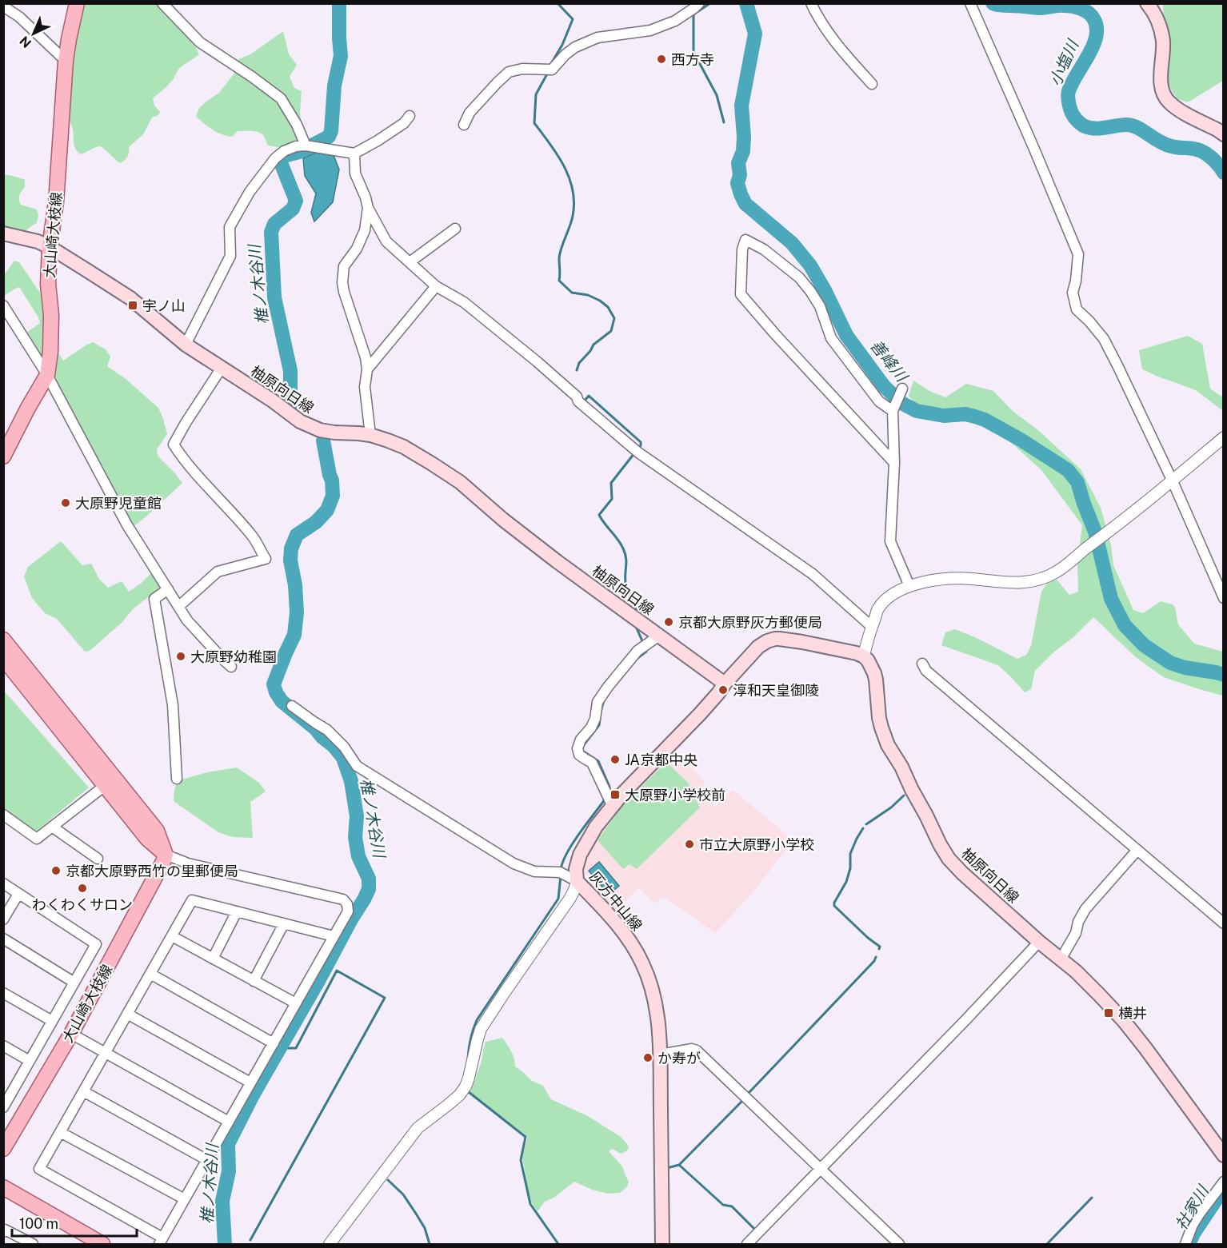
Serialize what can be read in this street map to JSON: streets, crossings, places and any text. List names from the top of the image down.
{
  "streets": {
    "main road": ["大山崎大枝線", "柚原向日線", "灰方中山線"]
  },
  "crossings": [
    ["大山崎大枝線", "柚原向日線"],
    ["柚原向日線", "灰方中山線"]
  ],
  "water": [
    "小塩川",
    "椎ノ木谷川",
    "善峰川",
    "社家川"
  ],
  "places": {
    "other": [
      "西方寺",
      "大原野児童館",
      "京都大原野灰方郵便局",
      "大原野幼稚園",
      "淳和天皇御陵",
      "JA京都中央",
      "市立大原野小学校",
      "京都大原野西竹の里郵便局",
      "わくわくサロン",
      "か寿が"
    ],
    "transit": ["宇ノ山", "大原野小学校前", "横井"]
  },
  "scale_bar": "100 m",
  "north": "bottom left"
}
